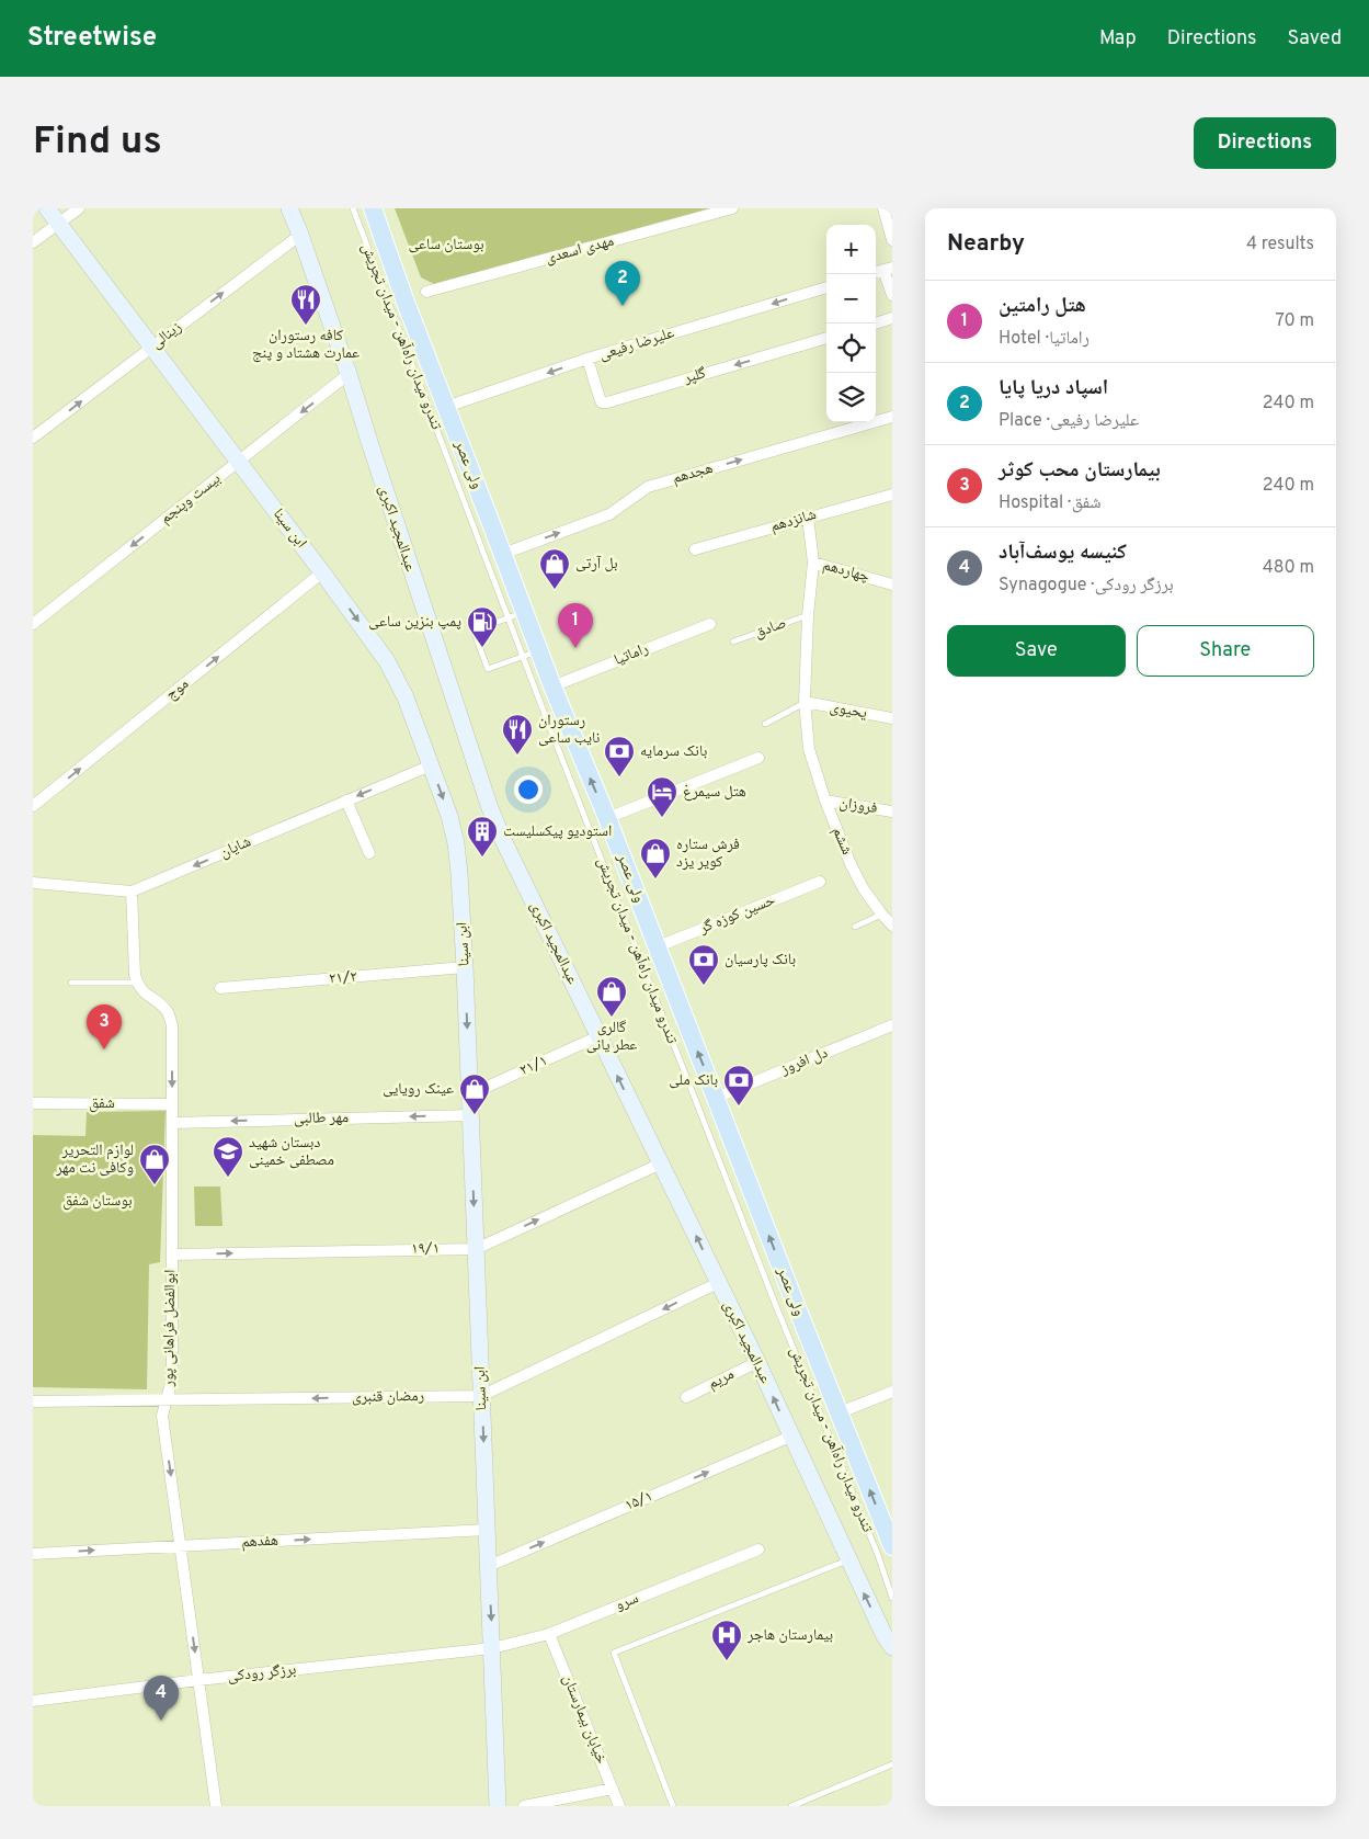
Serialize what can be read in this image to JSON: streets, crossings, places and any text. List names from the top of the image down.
{
  "streets": {
    "main road": ["ولی عصر"],
    "street": [
      "مهدی اسعدی",
      "زینالی",
      "علیرضا رفیعی",
      "گلپر",
      "هجدهم",
      "بیست وپنجم",
      "شانزدهم",
      "ابن سینا",
      "عبدالمجید اکبری",
      "چهاردهم",
      "راماتیا",
      "موج",
      "یحیوی",
      "فروزان",
      "ششم",
      "شایان",
      "حسین کوزه گر",
      "۲۱/۲",
      "دل افروز",
      "۲۱/۱",
      "شفق",
      "مهر طالبی",
      "۱۹/۱",
      "ابوالفضل فراهانی پور",
      "مریم",
      "رمضان قنبری",
      "۱۵/۱",
      "هفدهم",
      "سرو",
      "برزگر رودکی",
      "خیابان بیمارستان"
    ],
    "lane": ["تندرو میدان راه‌آهن - میدان تجریش", "صادق"]
  },
  "crossings": [
    ["زینالی", "ابن سینا"],
    ["زینالی", "عبدالمجید اکبری"],
    ["تندرو میدان راه‌آهن - میدان تجریش", "ولی عصر"],
    ["علیرضا رفیعی", "گلپر"],
    ["علیرضا رفیعی", "ولی عصر"],
    ["ولی عصر", "هجدهم"],
    ["ولی عصر", "راماتیا"],
    ["ولی عصر", "حسین کوزه گر"],
    ["ولی عصر", "دل افروز"],
    ["بیست وپنجم", "ابن سینا"],
    ["بیست وپنجم", "عبدالمجید اکبری"],
    ["شانزدهم", "چهاردهم"],
    ["ابن سینا", "موج"],
    ["ابن سینا", "شایان"],
    ["ابن سینا", "۲۱/۲"],
    ["ابن سینا", "۲۱/۱"],
    ["ابن سینا", "مهر طالبی"],
    ["ابن سینا", "۱۹/۱"],
    ["ابن سینا", "رمضان قنبری"],
    ["ابن سینا", "۱۵/۱"],
    ["ابن سینا", "هفدهم"],
    ["ابن سینا", "سرو"],
    ["ابن سینا", "برزگر رودکی"],
    ["عبدالمجید اکبری", "۲۱/۱"],
    ["عبدالمجید اکبری", "۱۹/۱"],
    ["عبدالمجید اکبری", "مریم"],
    ["عبدالمجید اکبری", "رمضان قنبری"],
    ["عبدالمجید اکبری", "۱۵/۱"],
    ["چهاردهم", "ششم"],
    ["صادق", "ششم"],
    ["یحیوی", "ششم"],
    ["فروزان", "ششم"],
    ["شفق", "ابوالفضل فراهانی پور"],
    ["مهر طالبی", "ابوالفضل فراهانی پور"],
    ["۱۹/۱", "ابوالفضل فراهانی پور"],
    ["ابوالفضل فراهانی پور", "رمضان قنبری"],
    ["ابوالفضل فراهانی پور", "هفدهم"],
    ["ابوالفضل فراهانی پور", "برزگر رودکی"],
    ["سرو", "برزگر رودکی"],
    ["سرو", "خیابان بیمارستان"]
  ],
  "one_way": [
    "زینالی",
    "علیرضا رفیعی",
    "گلپر",
    "ولی عصر",
    "هجدهم",
    "بیست وپنجم",
    "ابن سینا",
    "موج",
    "شایان",
    "مهر طالبی",
    "۱۹/۱",
    "ابوالفضل فراهانی پور",
    "رمضان قنبری",
    "۱۵/۱",
    "هفدهم"
  ],
  "parks": ["بوستان ساعی", "بوستان شفق"],
  "places": {
    "restaurant": ["کافه رستوران عمارت هشتاد و پنج", "رستوران نایب ساعی"],
    "shop": [
      "بل آرتی",
      "فرش ستاره کویر یزد",
      "گالری عطر یانی",
      "عینک رویایی",
      "لوازم التحریر وکافی نت مهر"
    ],
    "fuel station": ["پمپ بنزین ساعی"],
    "bank": ["بانک سرمایه", "بانک پارسیان", "بانک ملی"],
    "hotel": ["هتل سیمرغ"],
    "building": ["استودیو پیکسلیست"],
    "school or university": ["دبستان شهید مصطفی خمینی"],
    "hospital": ["بیمارستان هاجر"]
  },
  "page": {
    "header": "Streetwise",
    "nav": ["Map", "Directions", "Saved"],
    "buttons": [
      "Directions",
      ["Save", "Share"]
    ],
    "title": "Find us",
    "heading": ["Nearby", "4 results"],
    "map_buttons": ["+", "−"],
    "pins": [
      "2",
      "1",
      "3",
      "4"
    ],
    "list": [
      {
        "mark": "1",
        "name": "هتل رامتین",
        "note": "Hotel · راماتیا",
        "value": "70 m"
      },
      {
        "mark": "2",
        "name": "اسپاد دریا پایا",
        "note": "Place · علیرضا رفیعی",
        "value": "240 m"
      },
      {
        "mark": "3",
        "name": "بیمارستان محب کوثر",
        "note": "Hospital · شفق",
        "value": "240 m"
      },
      {
        "mark": "4",
        "name": "کنیسه یوسف‌آباد",
        "note": "Synagogue · برزگر رودکی",
        "value": "480 m"
      }
    ]
  }
}
